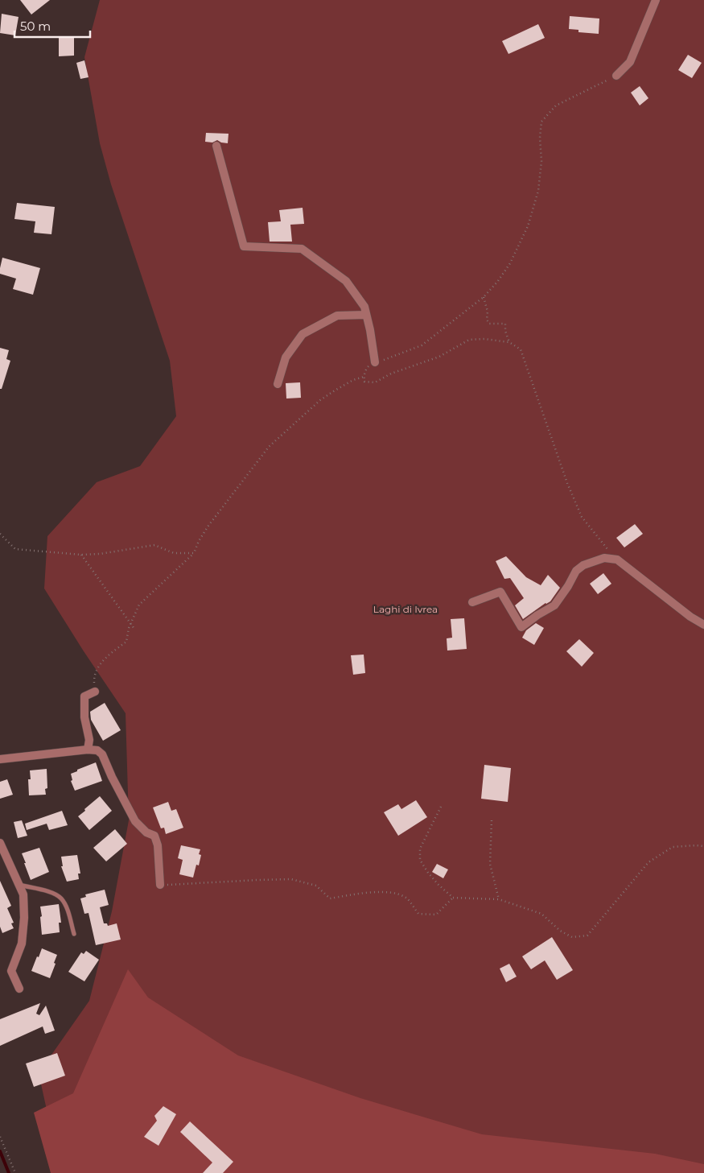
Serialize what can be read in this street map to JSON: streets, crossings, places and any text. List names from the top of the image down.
{
  "parks": ["Laghi di Ivrea"],
  "scale_bar": "50 m"
}
